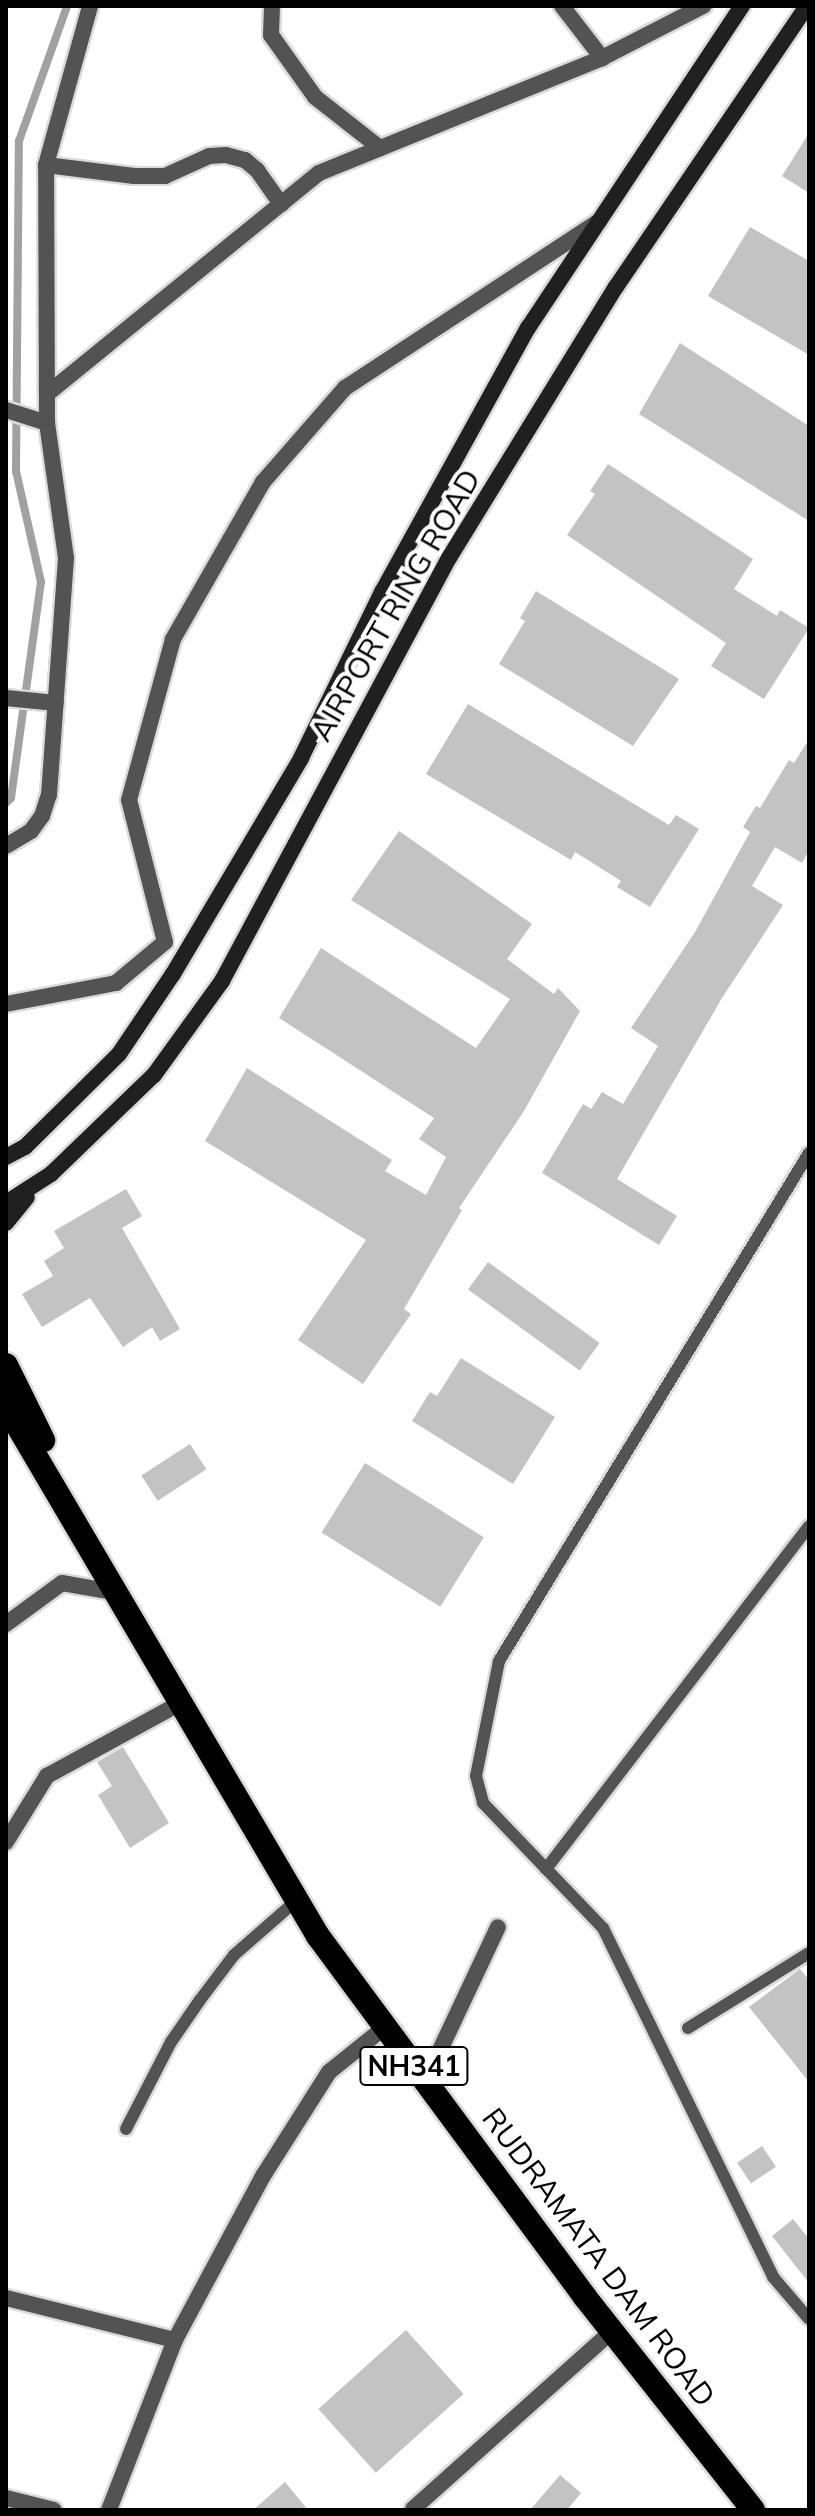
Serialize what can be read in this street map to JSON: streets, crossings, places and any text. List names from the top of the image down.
{
  "streets": {
    "highway": ["NH341", "RUDRAMATA DAM ROAD"],
    "main road": ["AIRPORT RING ROAD"]
  },
  "crossings": [
    ["NH341", "RUDRAMATA DAM ROAD"]
  ]
}
